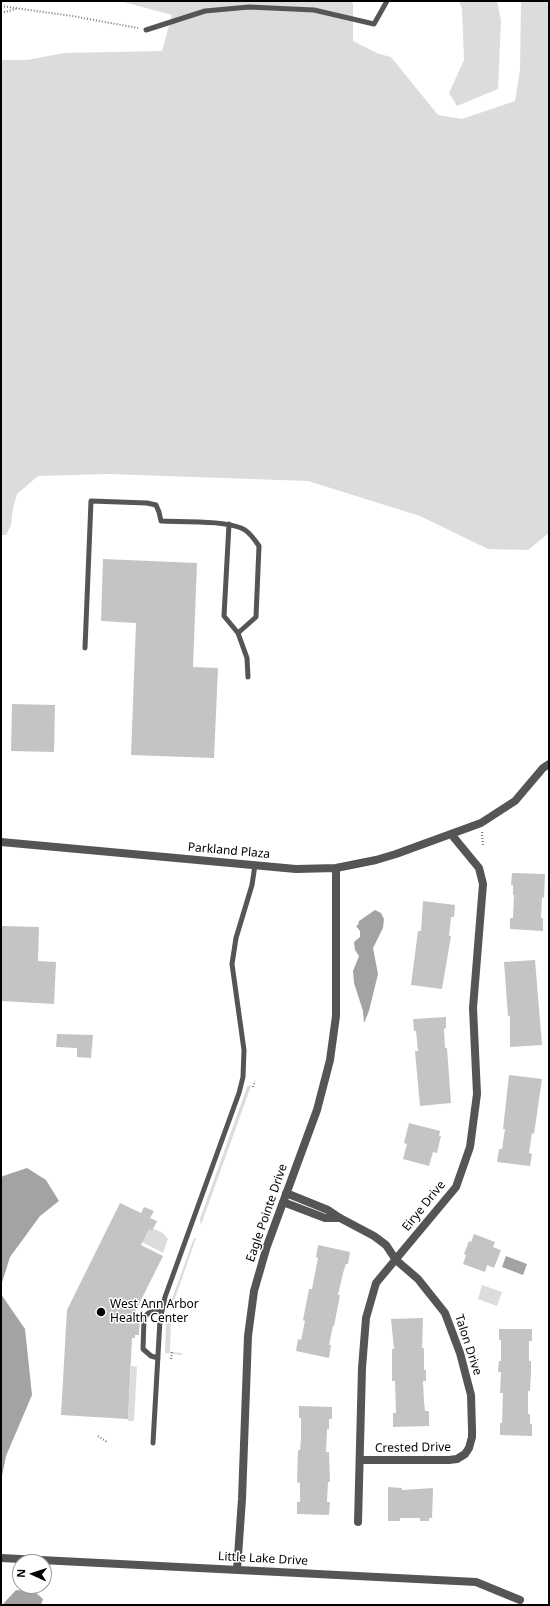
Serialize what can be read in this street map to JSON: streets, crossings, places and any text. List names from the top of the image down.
{
  "streets": {
    "street": [
      "Parkland Plaza",
      "Eirye Drive",
      "Eagle Pointe Drive",
      "Talon Drive",
      "Crested Drive",
      "Little Lake Drive"
    ]
  },
  "crossings": [
    ["Parkland Plaza", "Eirye Drive"],
    ["Parkland Plaza", "Eagle Pointe Drive"],
    ["Eirye Drive", "Talon Drive"],
    ["Eirye Drive", "Crested Drive"],
    ["Eagle Pointe Drive", "Talon Drive"],
    ["Eagle Pointe Drive", "Little Lake Drive"],
    ["Talon Drive", "Crested Drive"]
  ],
  "places": ["West Ann Arbor Health Center"],
  "north": "left"
}
